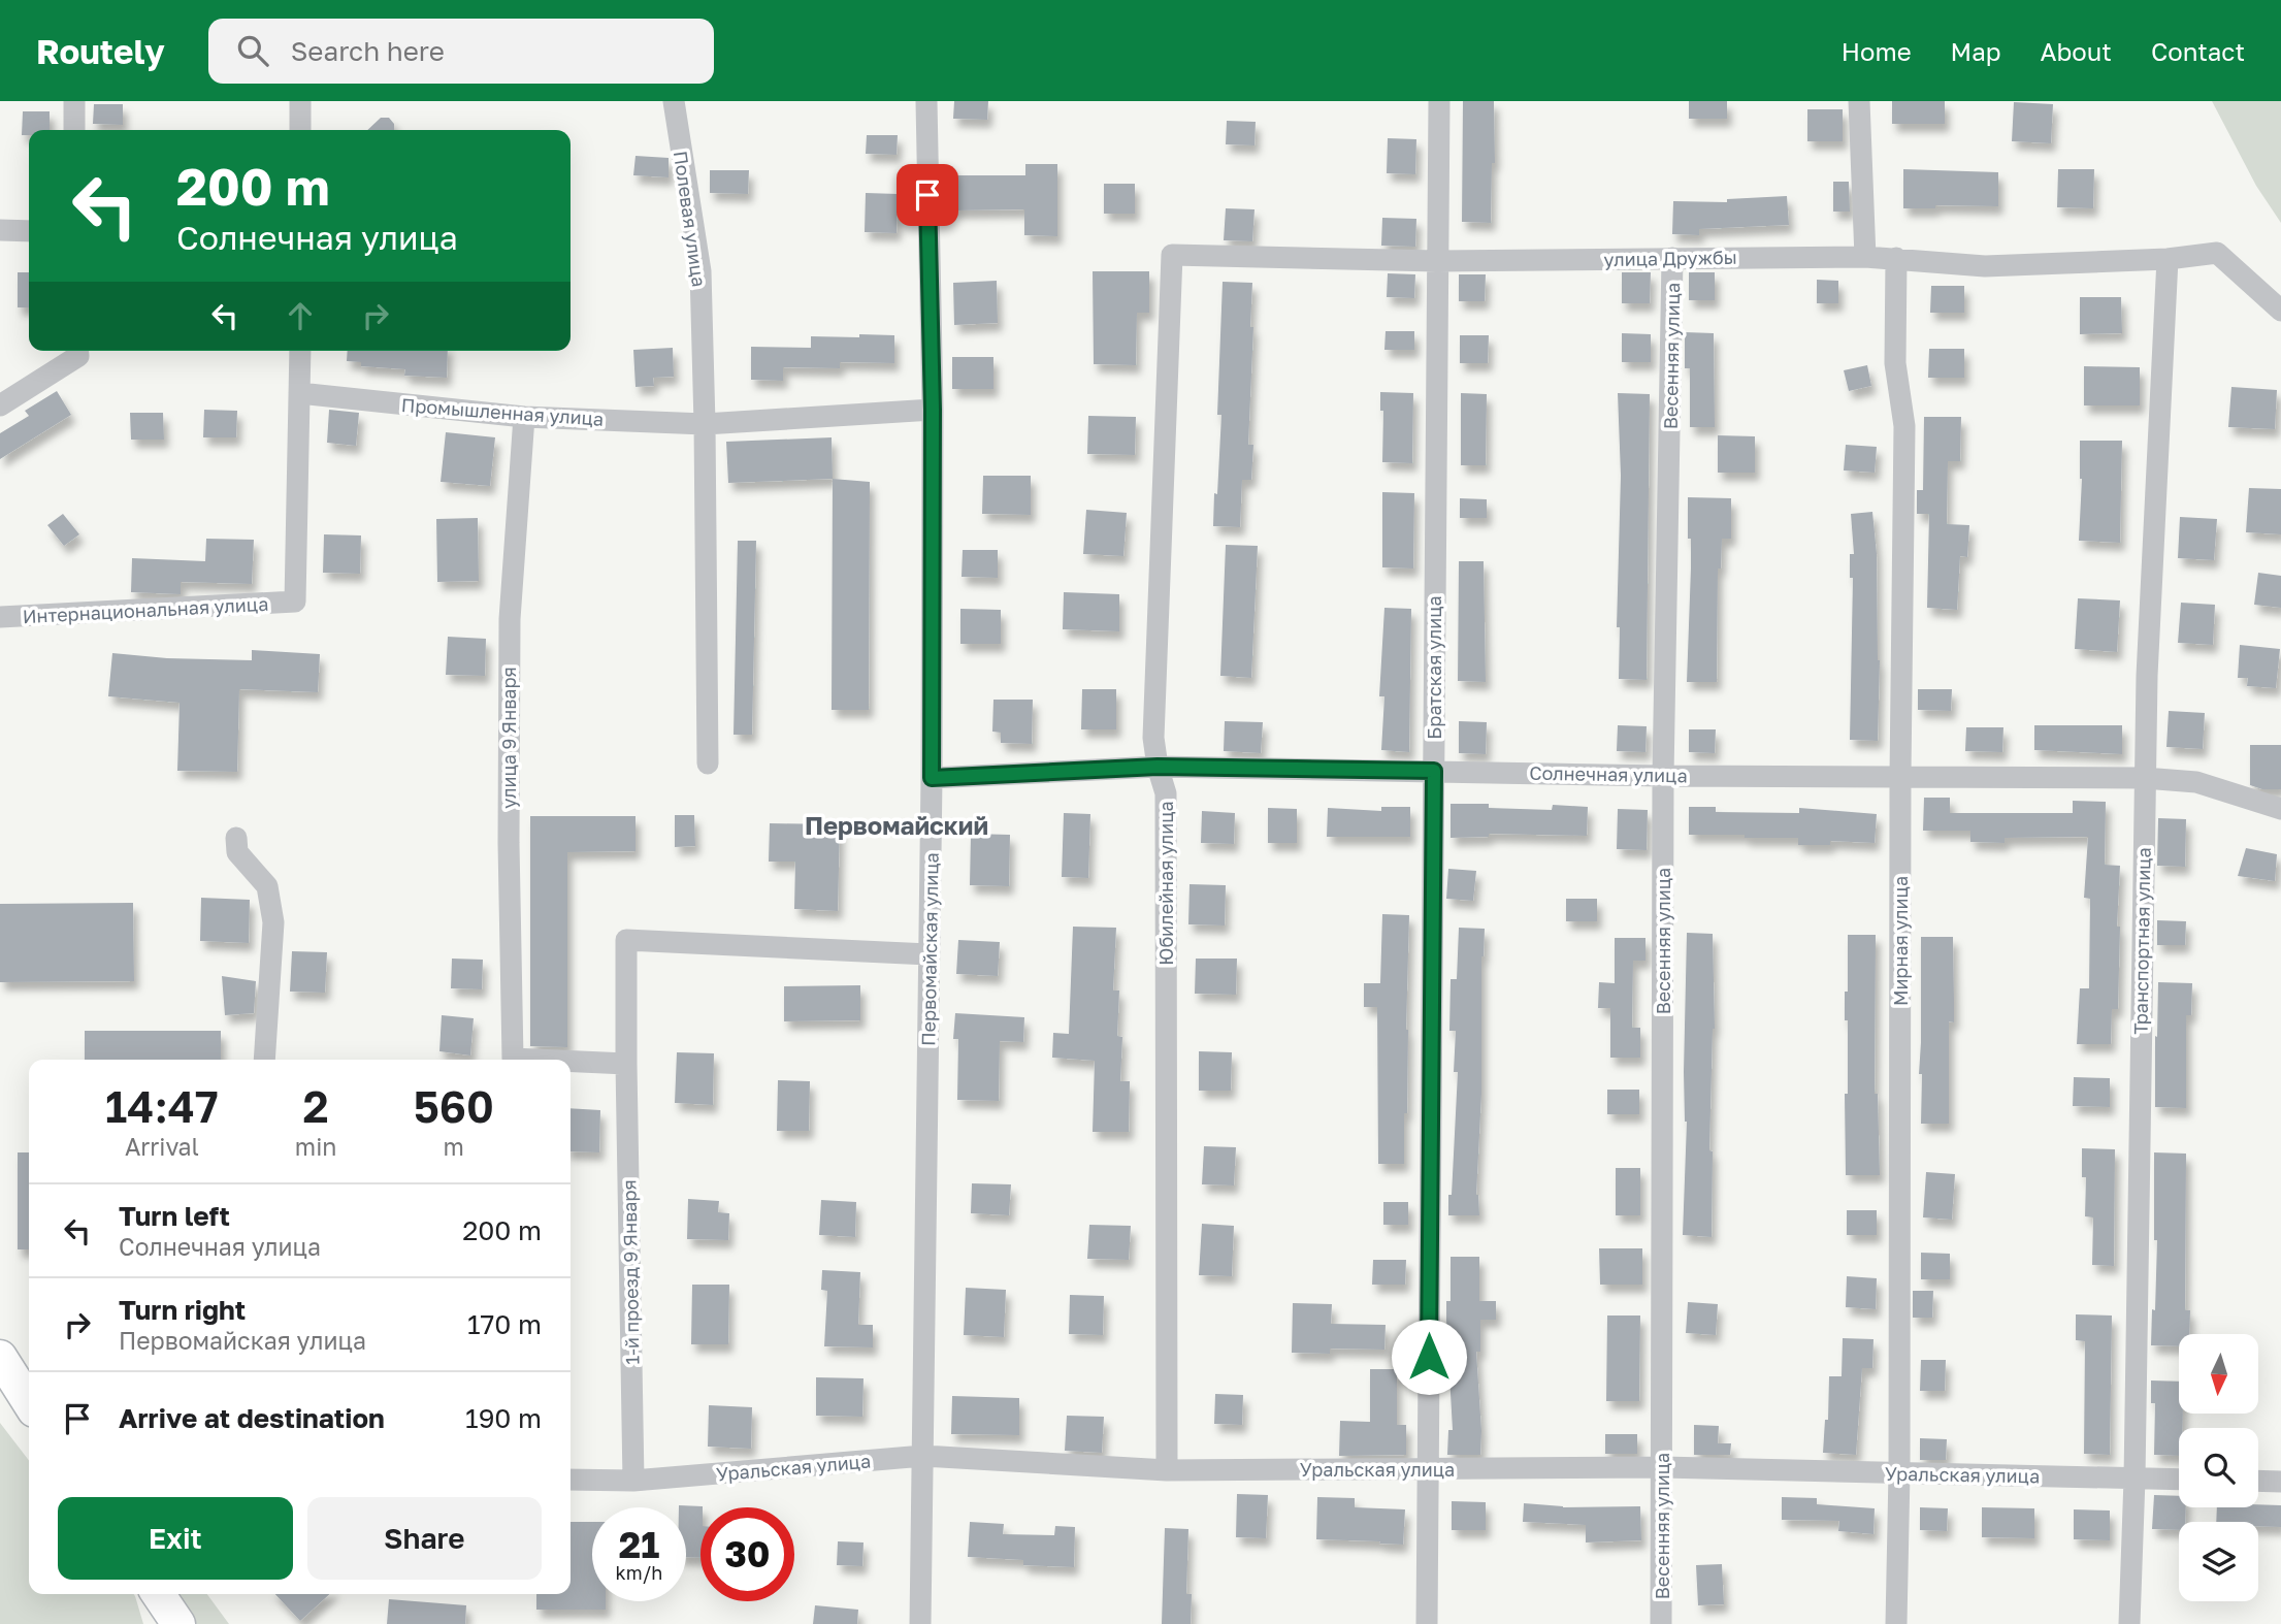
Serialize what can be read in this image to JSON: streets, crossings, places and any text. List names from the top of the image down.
{
  "streets": {
    "street": [
      "Полевая улица",
      "улица Дружбы",
      "Весенняя улица",
      "Промышленная улица",
      "Интернациональная улица",
      "Братская улица",
      "улица 9 Января",
      "Солнечная улица",
      "Юбилейная улица",
      "Мирная улица",
      "Транспортная улица",
      "Первомайская улица",
      "1-й проезд 9 Января",
      "Уральская улица"
    ]
  },
  "crossings": [
    ["Полевая улица", "Промышленная улица"],
    ["улица Дружбы", "Весенняя улица"],
    ["улица Дружбы", "Братская улица"],
    ["улица Дружбы", "Юбилейная улица"],
    ["улица Дружбы", "Мирная улица"],
    ["улица Дружбы", "Транспортная улица"],
    ["Весенняя улица", "Солнечная улица"],
    ["Весенняя улица", "Уральская улица"],
    ["Промышленная улица", "Интернациональная улица"],
    ["Промышленная улица", "улица 9 Января"],
    ["Промышленная улица", "Первомайская улица"],
    ["Братская улица", "Солнечная улица"],
    ["Братская улица", "Уральская улица"],
    ["улица 9 Января", "1-й проезд 9 Января"],
    ["Солнечная улица", "Юбилейная улица"],
    ["Солнечная улица", "Мирная улица"],
    ["Солнечная улица", "Транспортная улица"],
    ["Солнечная улица", "Первомайская улица"],
    ["Юбилейная улица", "Уральская улица"],
    ["Мирная улица", "Уральская улица"],
    ["Транспортная улица", "Уральская улица"],
    ["Первомайская улица", "Уральская улица"],
    ["1-й проезд 9 Января", "Уральская улица"]
  ],
  "districts": ["Первомайский"],
  "north": "bottom",
  "page": {
    "header": "Routely",
    "search": "Search here",
    "nav": [
      "Home",
      "Map",
      "About",
      "Contact"
    ],
    "turn": ["200 m", "Солнечная улица"],
    "eta": [
      "14:47",
      "Arrival",
      "2",
      "min",
      "560",
      "m"
    ],
    "list": [
      {
        "name": "Turn left",
        "note": "Солнечная улица",
        "value": "200 m"
      },
      {
        "name": "Turn right",
        "note": "Первомайская улица",
        "value": "170 m"
      },
      {
        "name": "Arrive at destination",
        "value": "190 m"
      }
    ],
    "buttons": ["Exit", "Share"],
    "speed": "21 km/h",
    "limit": "30"
  }
}
